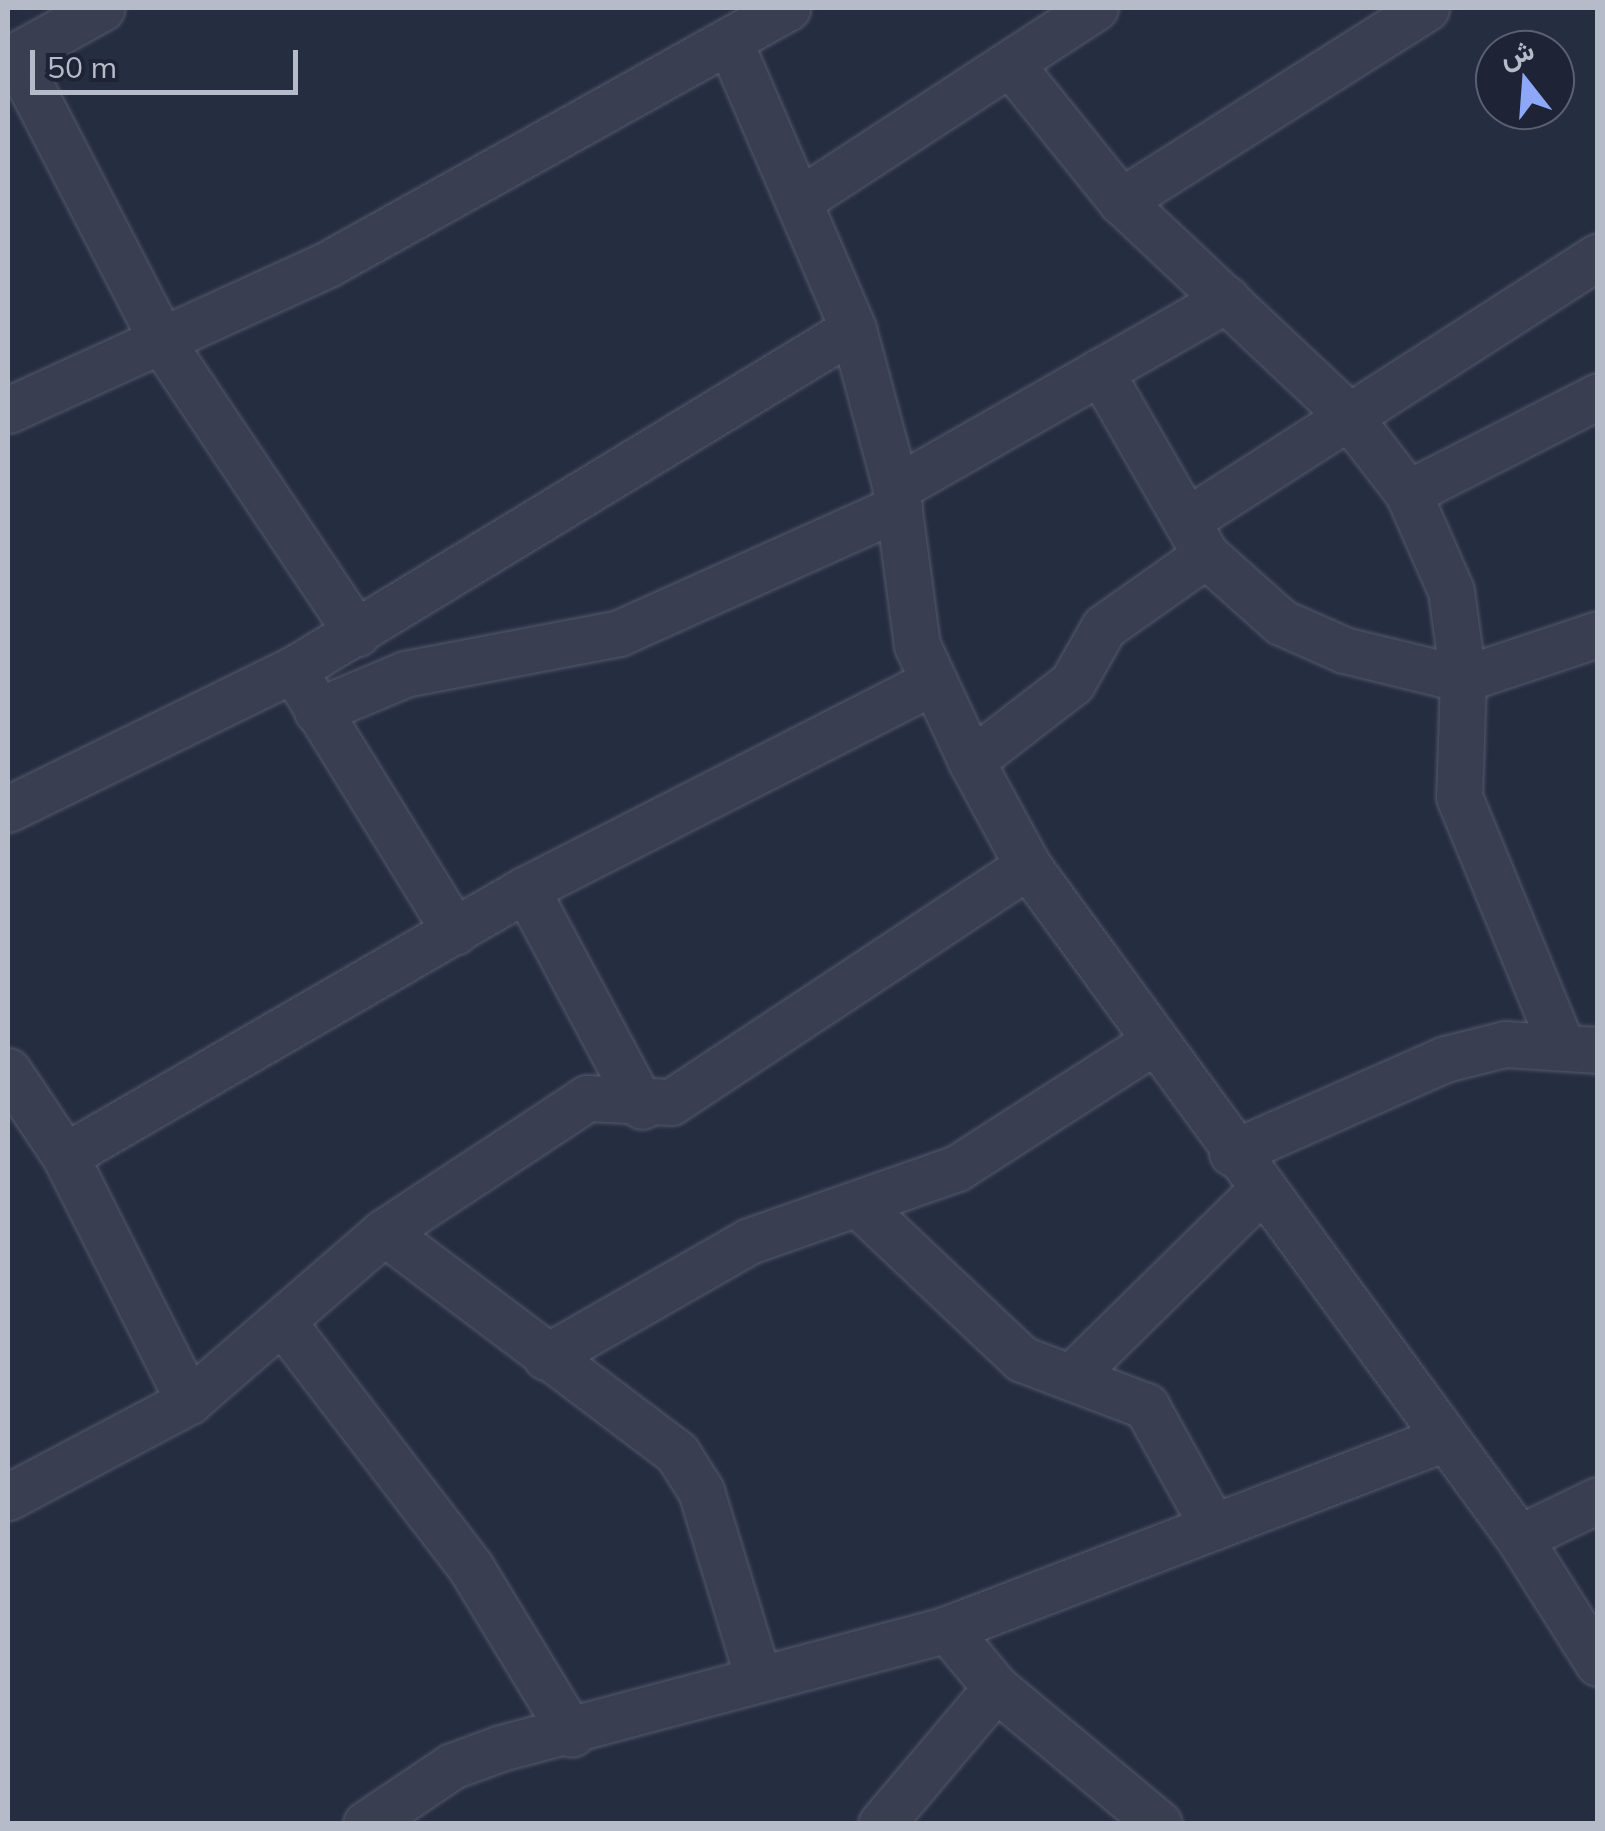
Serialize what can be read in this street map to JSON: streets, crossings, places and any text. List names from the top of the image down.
{
  "scale_bar": "50 m",
  "north": "top"
}
